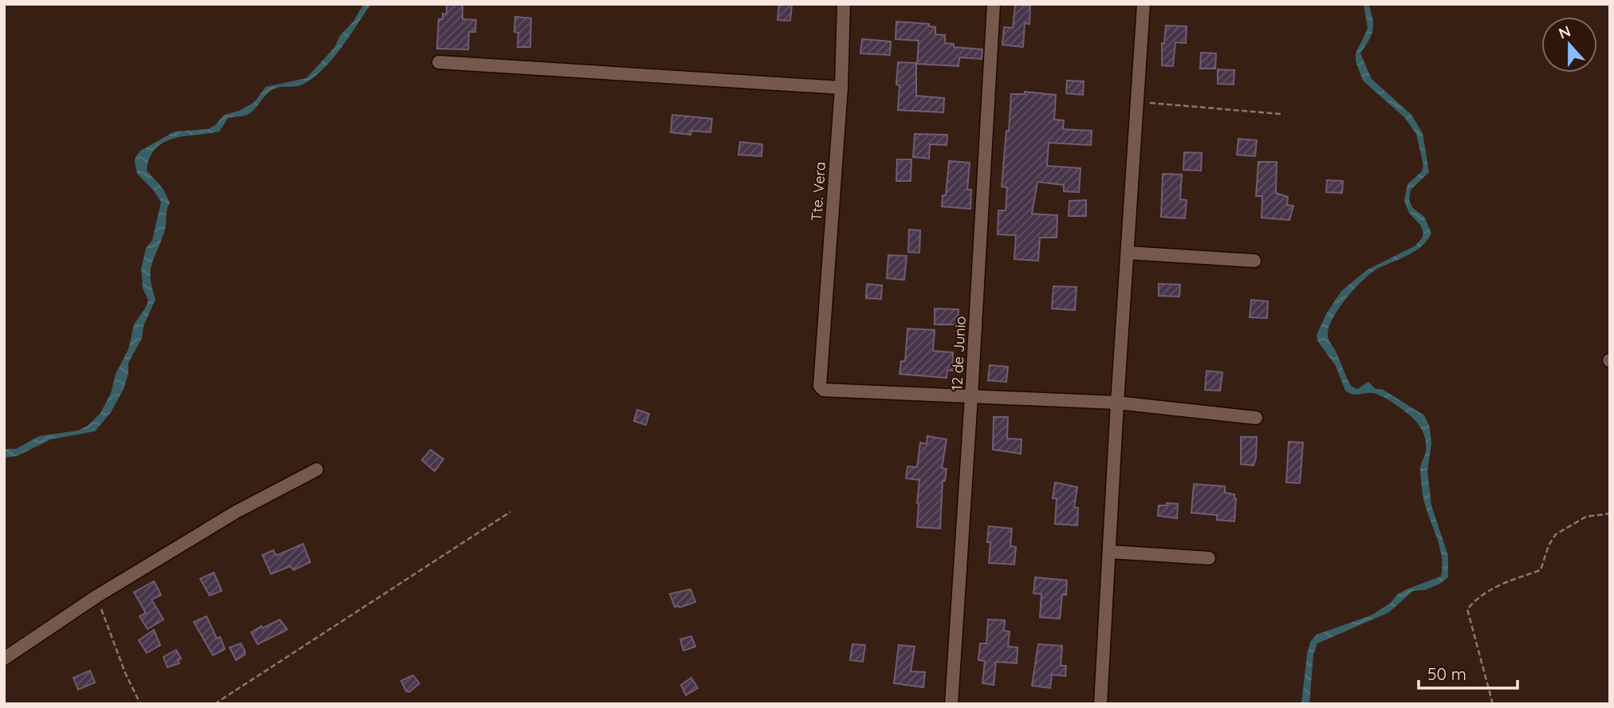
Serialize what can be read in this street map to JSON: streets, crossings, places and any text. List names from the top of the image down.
{
  "streets": {
    "street": ["Tte. Vera", "12 de Junio"]
  },
  "crossings": [
    ["Tte. Vera", "12 de Junio"]
  ],
  "scale_bar": "50 m",
  "north": "top"
}
